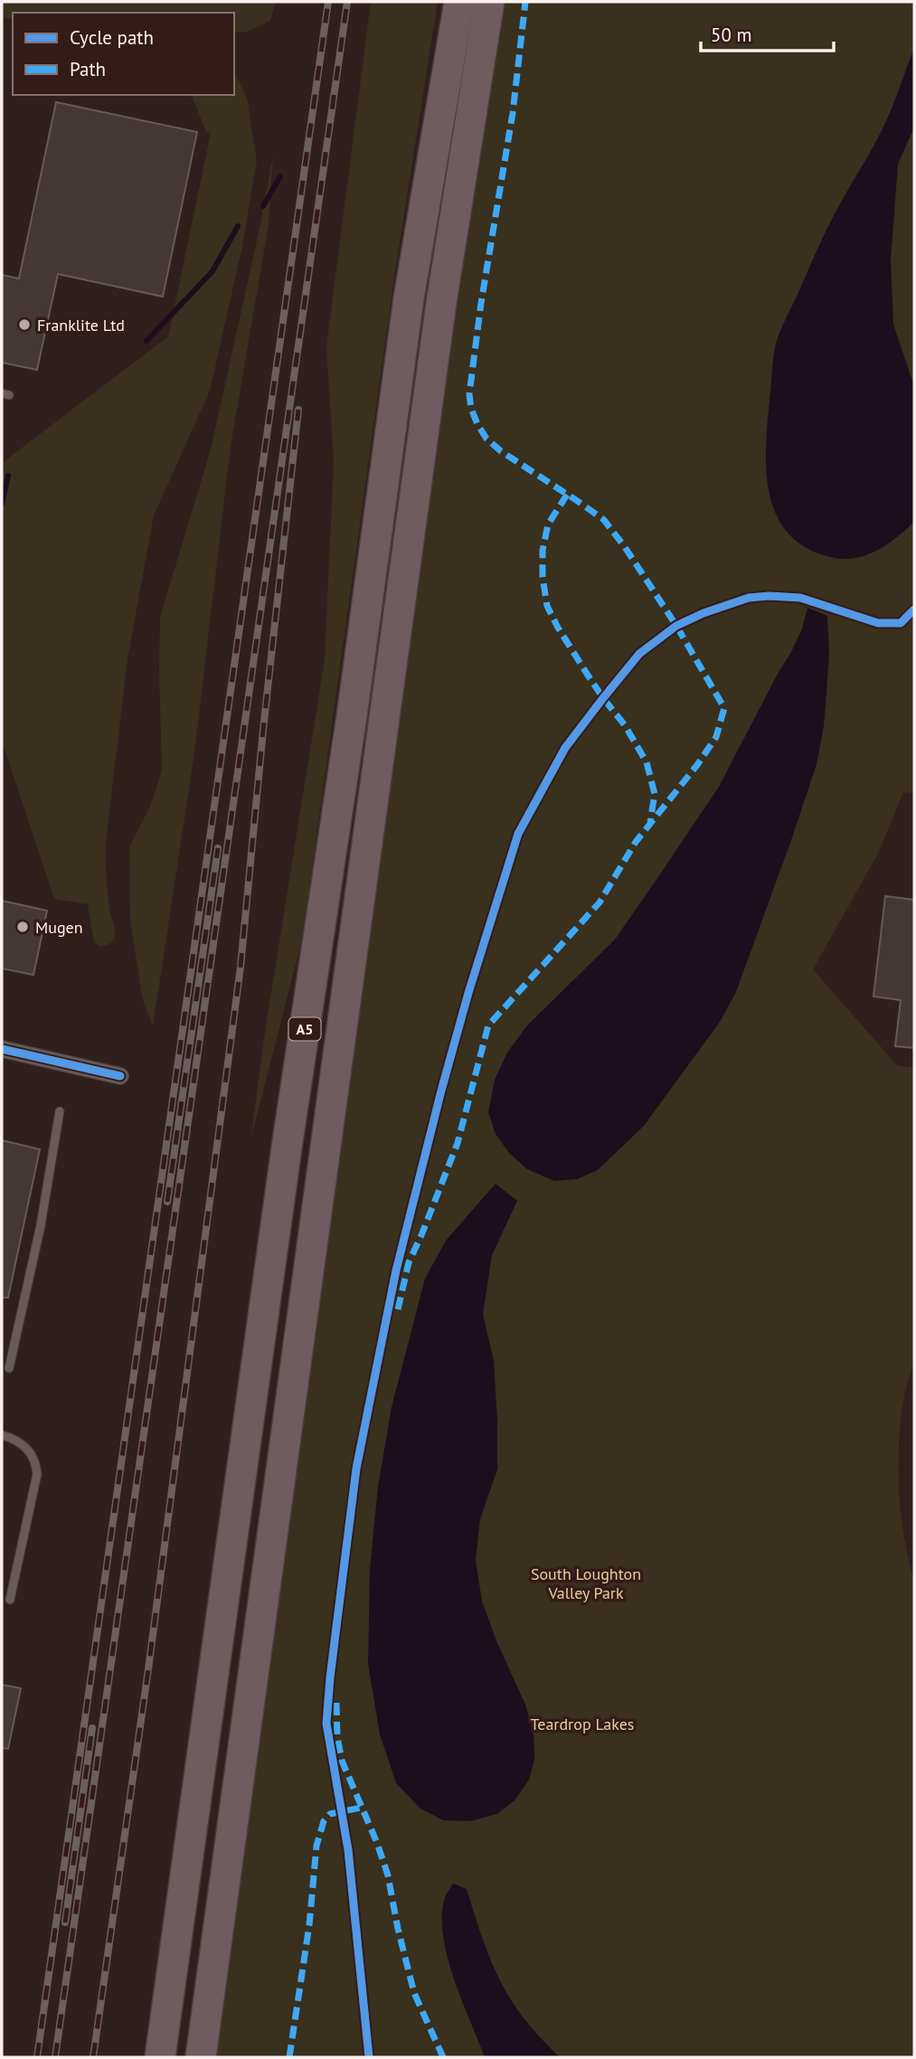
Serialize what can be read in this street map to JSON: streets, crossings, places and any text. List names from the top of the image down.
{
  "streets": {
    "highway": ["A5"]
  },
  "parks": ["South Loughton Valley Park", "Teardrop Lakes"],
  "places": ["Franklite Ltd", "Mugen"],
  "legend": ["Cycle path", "Path"],
  "scale_bar": "50 m"
}
